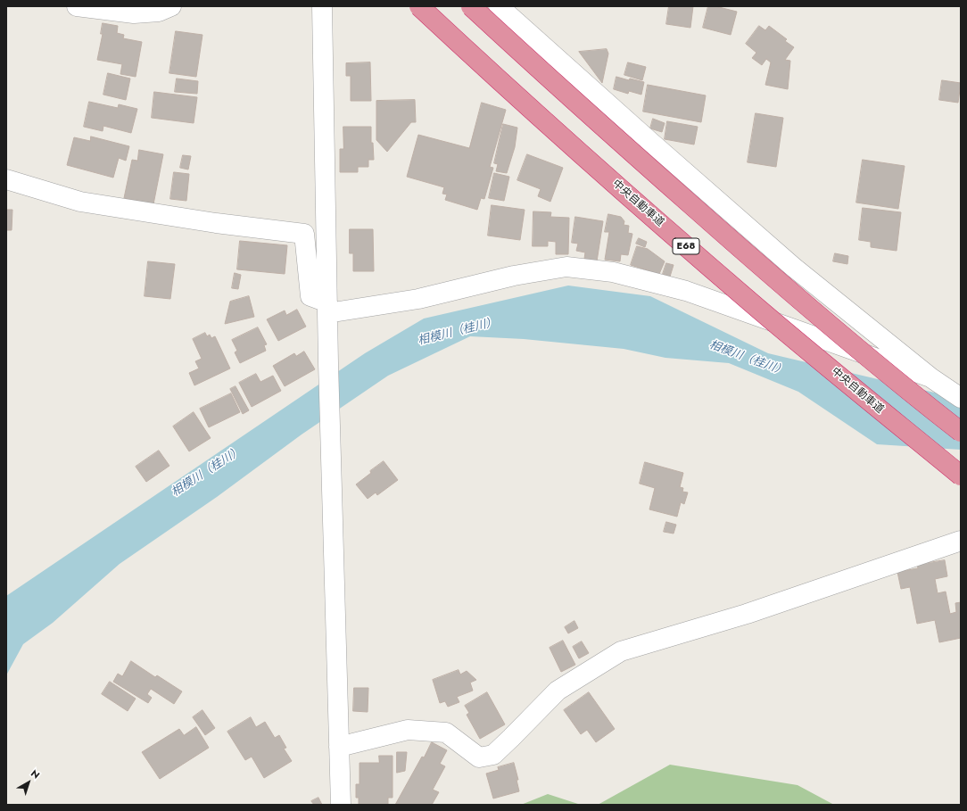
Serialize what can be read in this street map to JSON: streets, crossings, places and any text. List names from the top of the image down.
{
  "streets": {
    "highway": ["中央自動車道", "E68"]
  },
  "water": ["相模川（桂川）"],
  "north": "top right"
}
